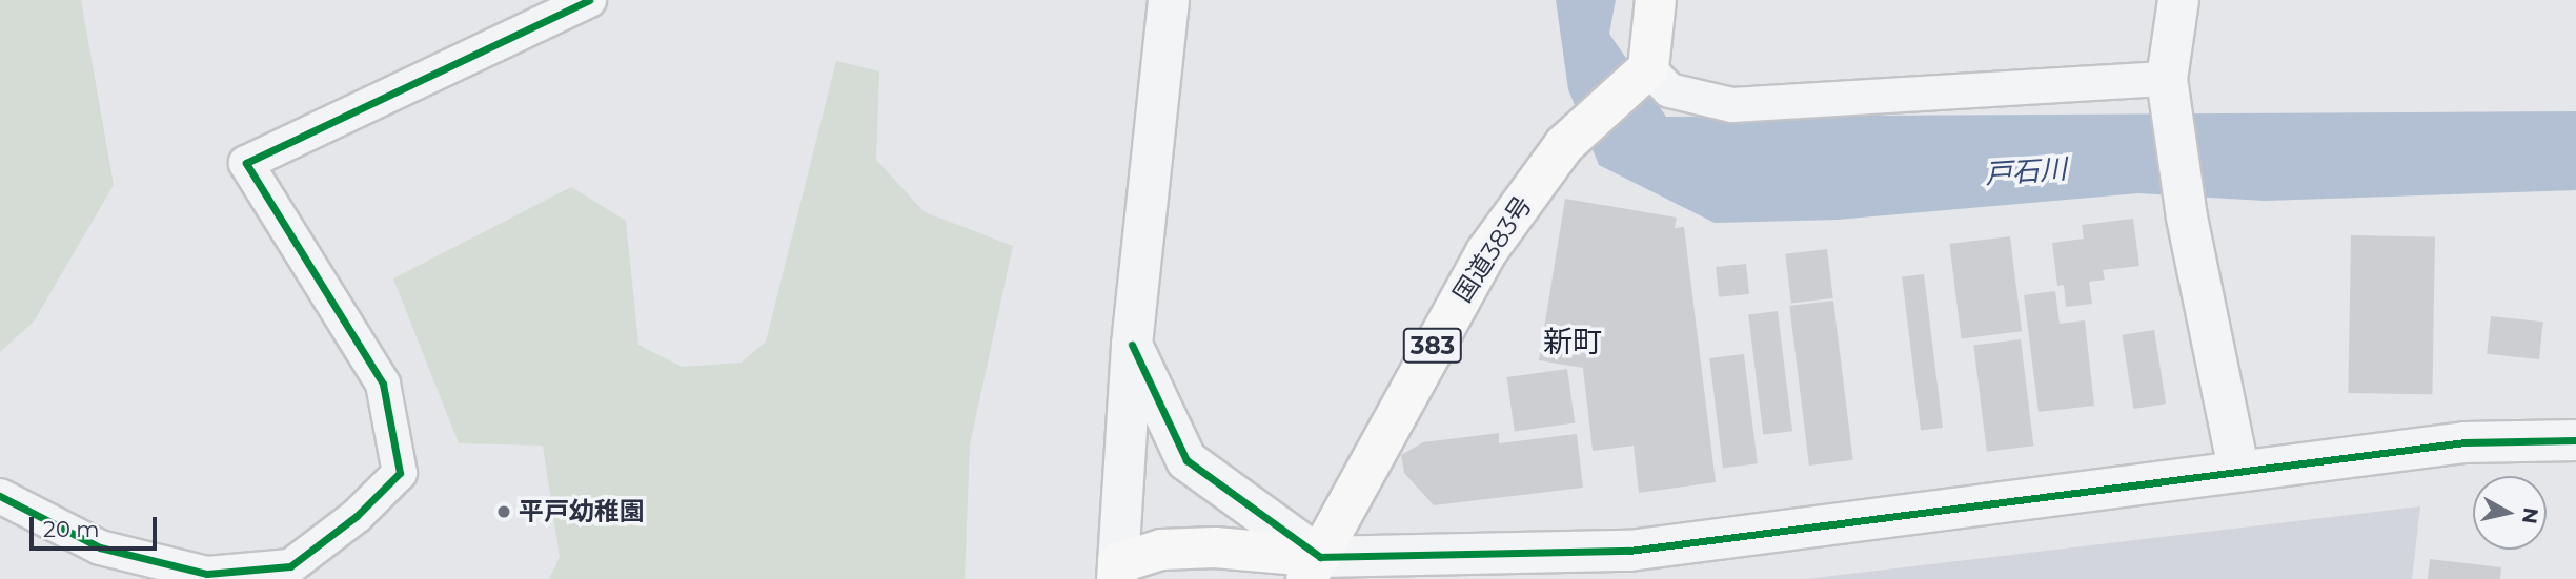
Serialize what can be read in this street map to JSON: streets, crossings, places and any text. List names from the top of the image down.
{
  "streets": {
    "highway": ["国道383号", "383"]
  },
  "districts": ["新町"],
  "water": ["戸石川"],
  "places": ["平戸幼稚園"],
  "scale_bar": "20 m",
  "north": "right"
}
